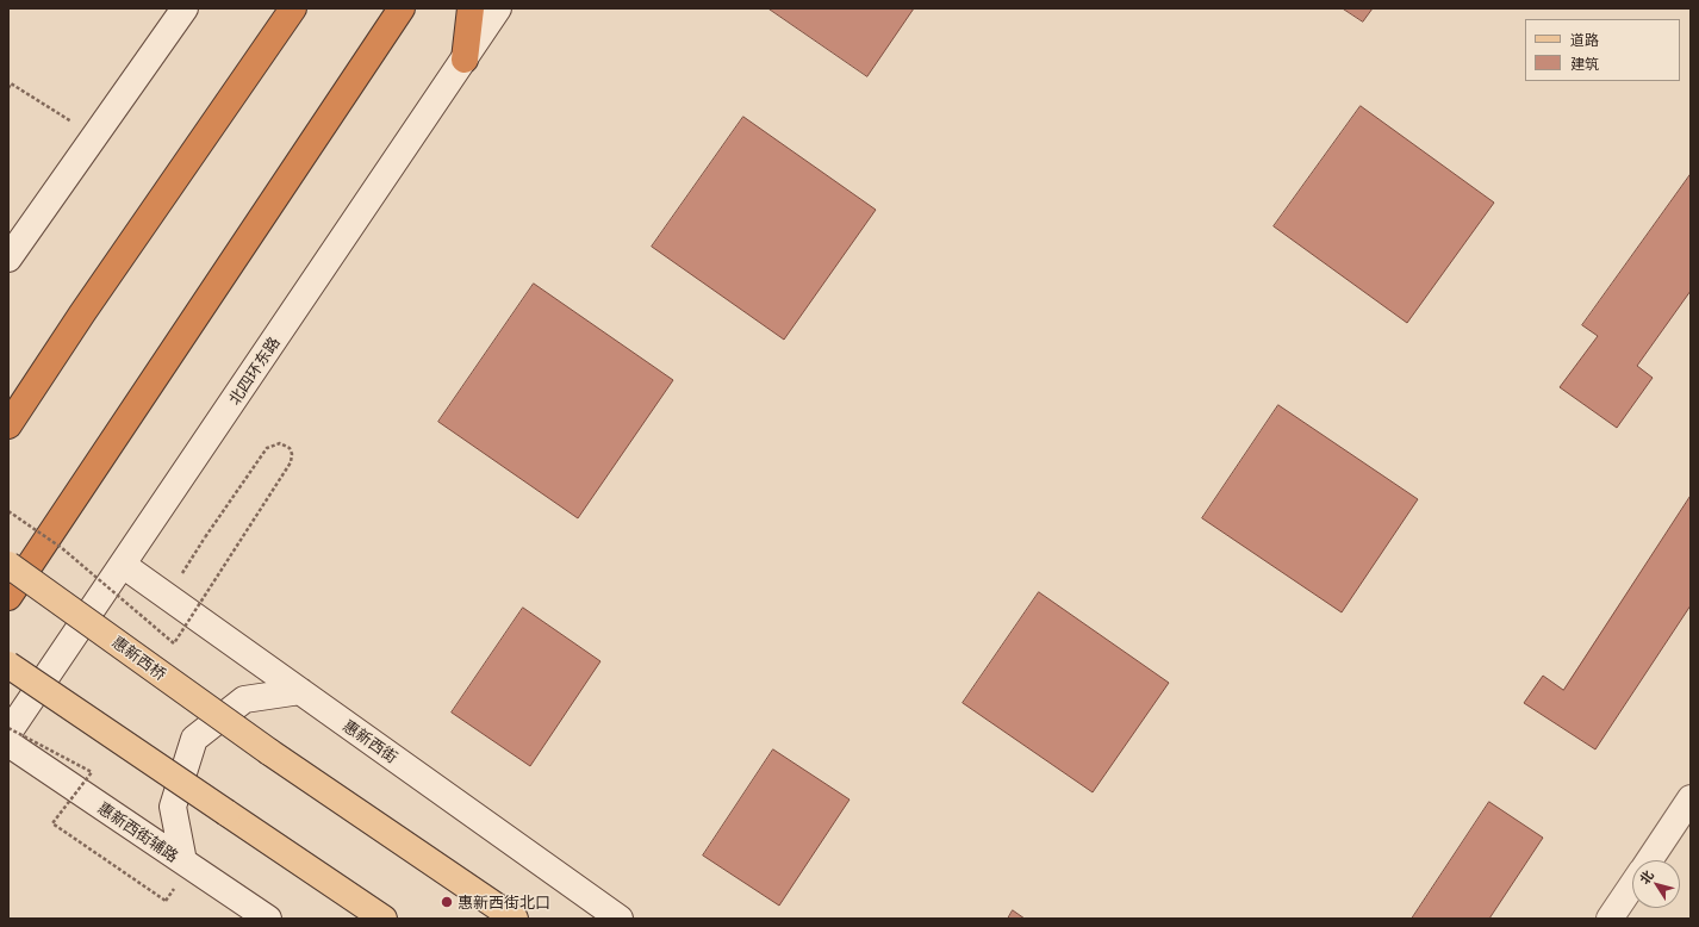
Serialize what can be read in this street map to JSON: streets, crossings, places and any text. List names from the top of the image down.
{
  "streets": {
    "main road": ["惠新西桥"],
    "street": ["北四环东路", "惠新西街", "惠新西街辅路"]
  },
  "crossings": [
    ["北四环东路", "惠新西街"]
  ],
  "places": ["惠新西街北口"],
  "legend": ["道路", "建筑"],
  "north": "top left"
}
